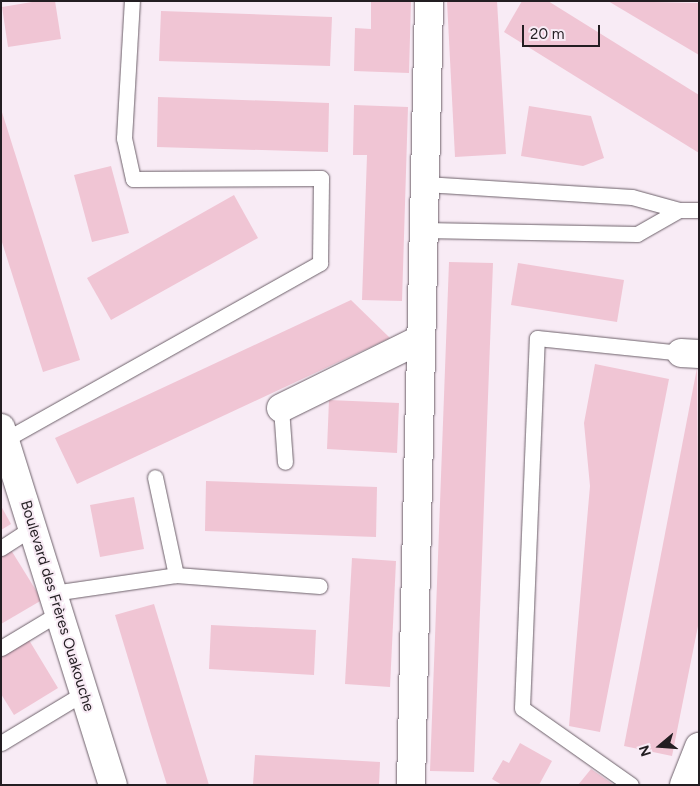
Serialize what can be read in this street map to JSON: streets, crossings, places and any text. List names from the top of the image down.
{
  "streets": {
    "street": ["Boulevard des Frères Ouakouche"]
  },
  "scale_bar": "20 m",
  "north": "left"
}
